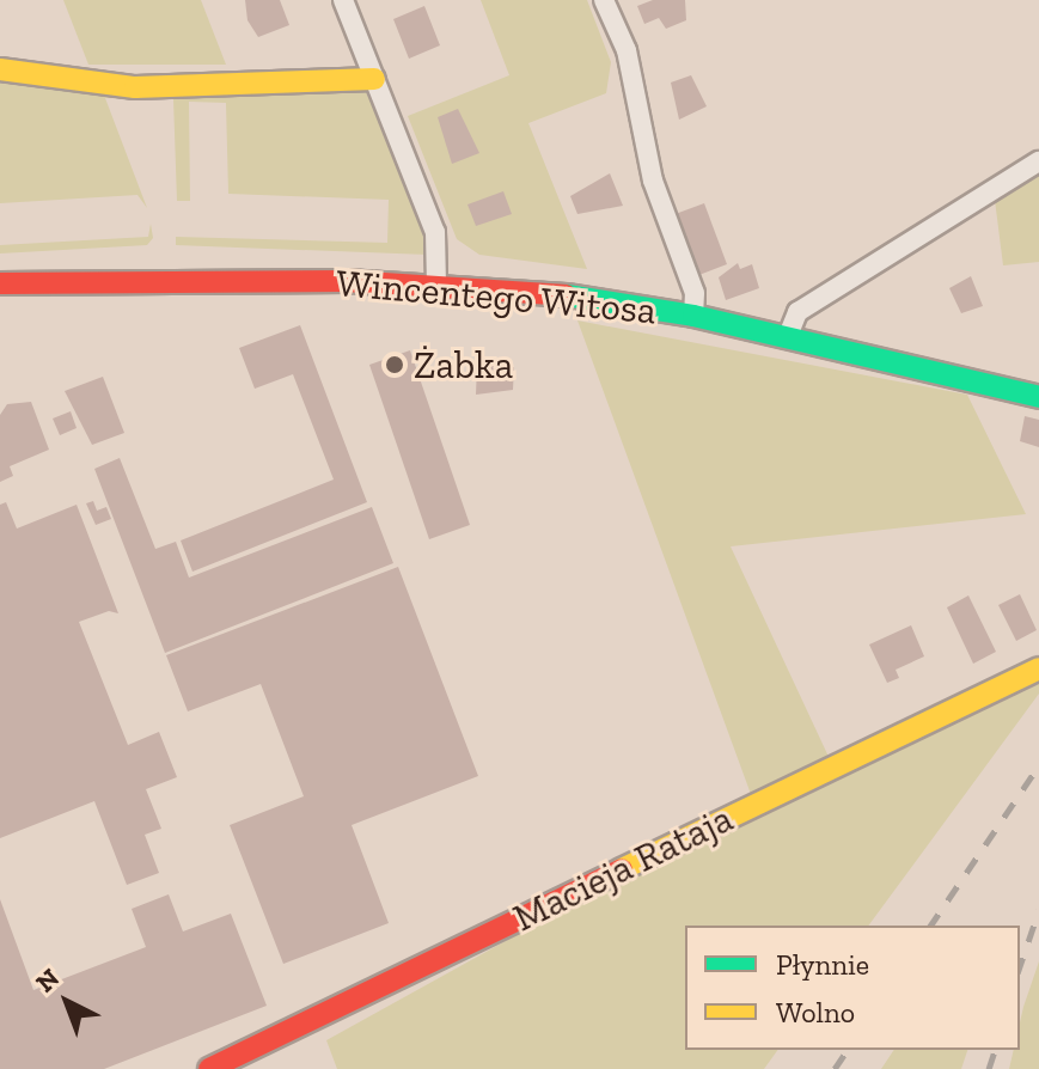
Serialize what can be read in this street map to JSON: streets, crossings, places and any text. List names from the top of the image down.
{
  "streets": {
    "street": ["Wincentego Witosa", "Macieja Rataja"]
  },
  "places": ["Żabka"],
  "legend": ["Płynnie", "Wolno"],
  "north": "top left"
}
